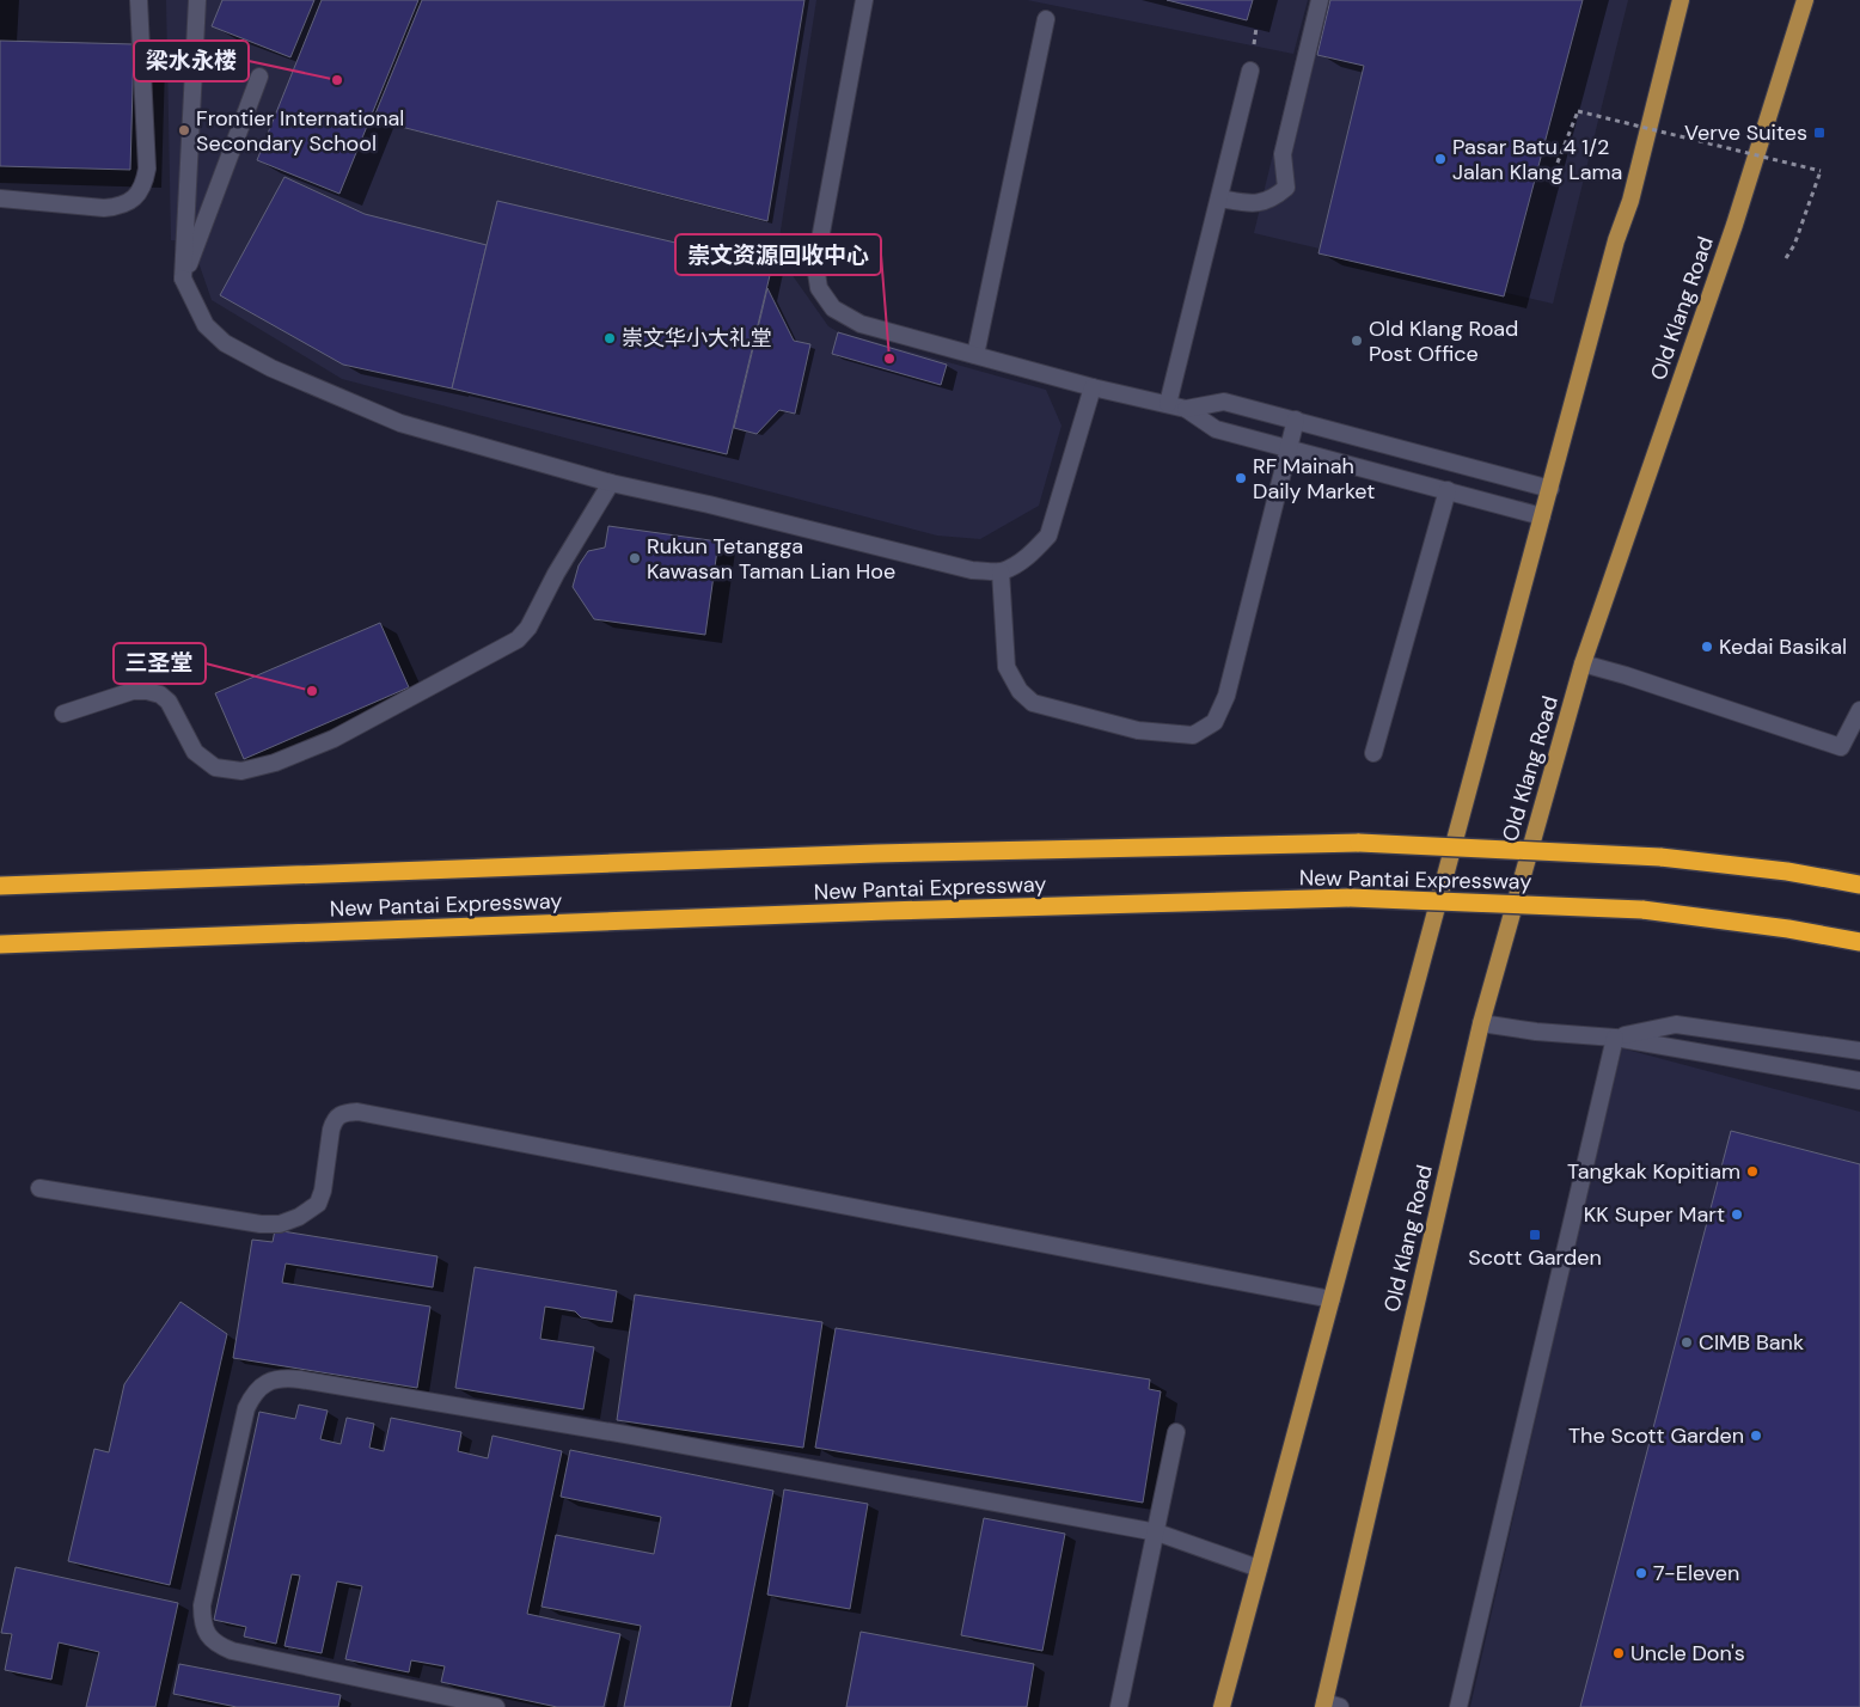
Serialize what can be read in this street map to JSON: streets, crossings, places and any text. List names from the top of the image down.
{
  "streets": {
    "highway": ["New Pantai Expressway"],
    "main road": ["Old Klang Road"]
  },
  "places": {
    "other": [
      "梁水永楼",
      "Frontier International Secondary School",
      "Pasar Batu 4 1/2 Jalan Klang Lama",
      "崇文华小大礼堂",
      "Old Klang Road Post Office",
      "崇文资源回收中心",
      "RF Mainah Daily Market",
      "Rukun Tetangga Kawasan Taman Lian Hoe",
      "Kedai Basikal",
      "三圣堂",
      "Tangkak Kopitiam",
      "KK Super Mart",
      "CIMB Bank",
      "The Scott Garden",
      "7-Eleven",
      "Uncle Don's"
    ],
    "transit": ["Verve Suites", "Scott Garden"]
  }
}
